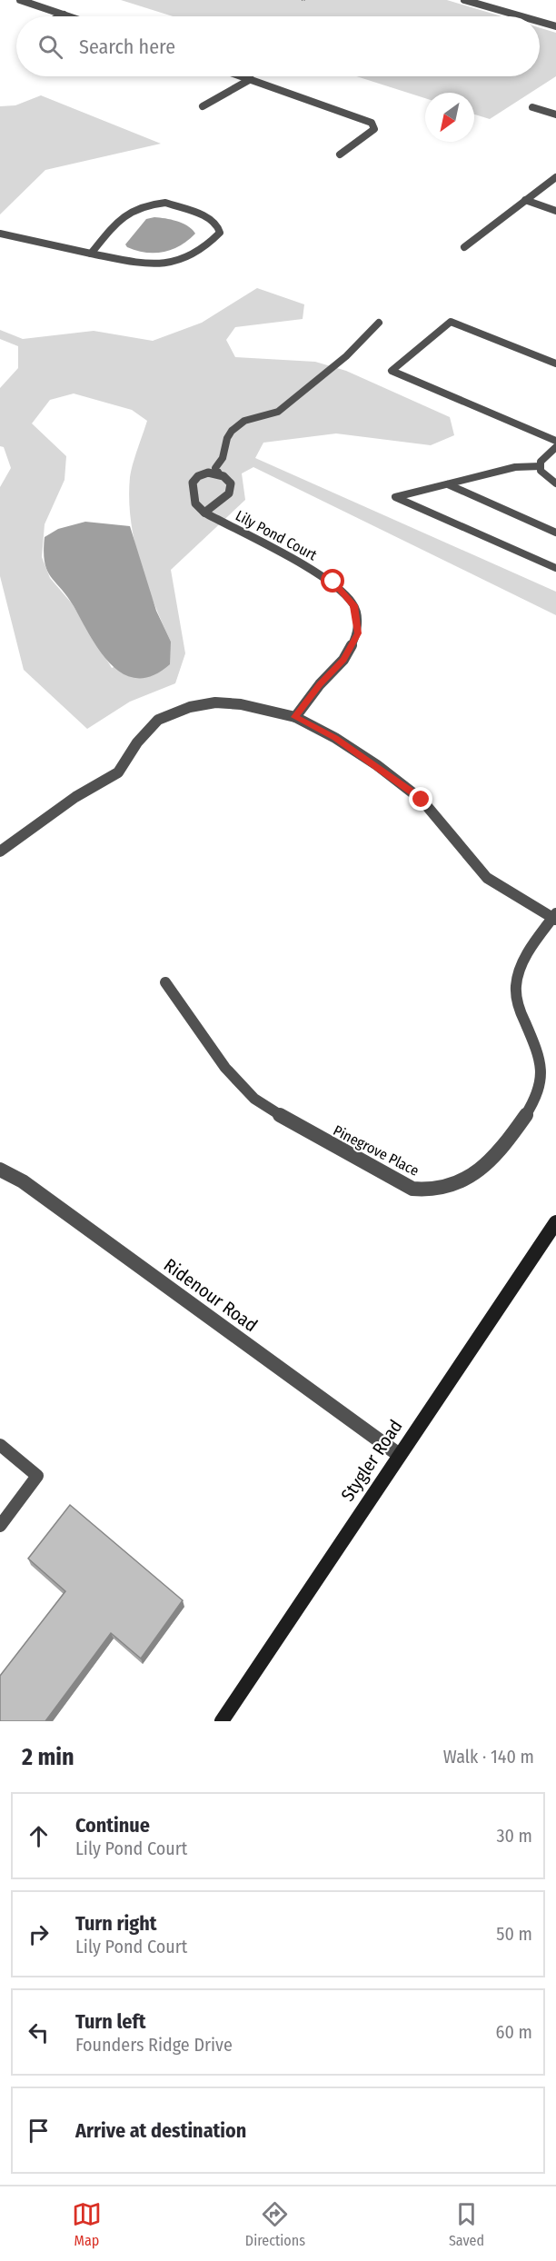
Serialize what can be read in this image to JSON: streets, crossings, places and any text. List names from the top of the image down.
{
  "streets": {
    "main road": ["Stygler Road"],
    "street": ["Lily Pond Court", "Pinegrove Place", "Ridenour Road"]
  },
  "crossings": [
    ["Ridenour Road", "Stygler Road"]
  ],
  "north": "bottom left",
  "page": {
    "search": "Search here",
    "heading": ["2 min", "Walk · 140 m"],
    "list": [
      ["Continue", "Lily Pond Court", "30 m"],
      ["Turn right", "Lily Pond Court", "50 m"],
      ["Turn left", "Founders Ridge Drive", "60 m"],
      "Arrive at destination"
    ],
    "nav": ["Map", "Directions", "Saved"]
  }
}
